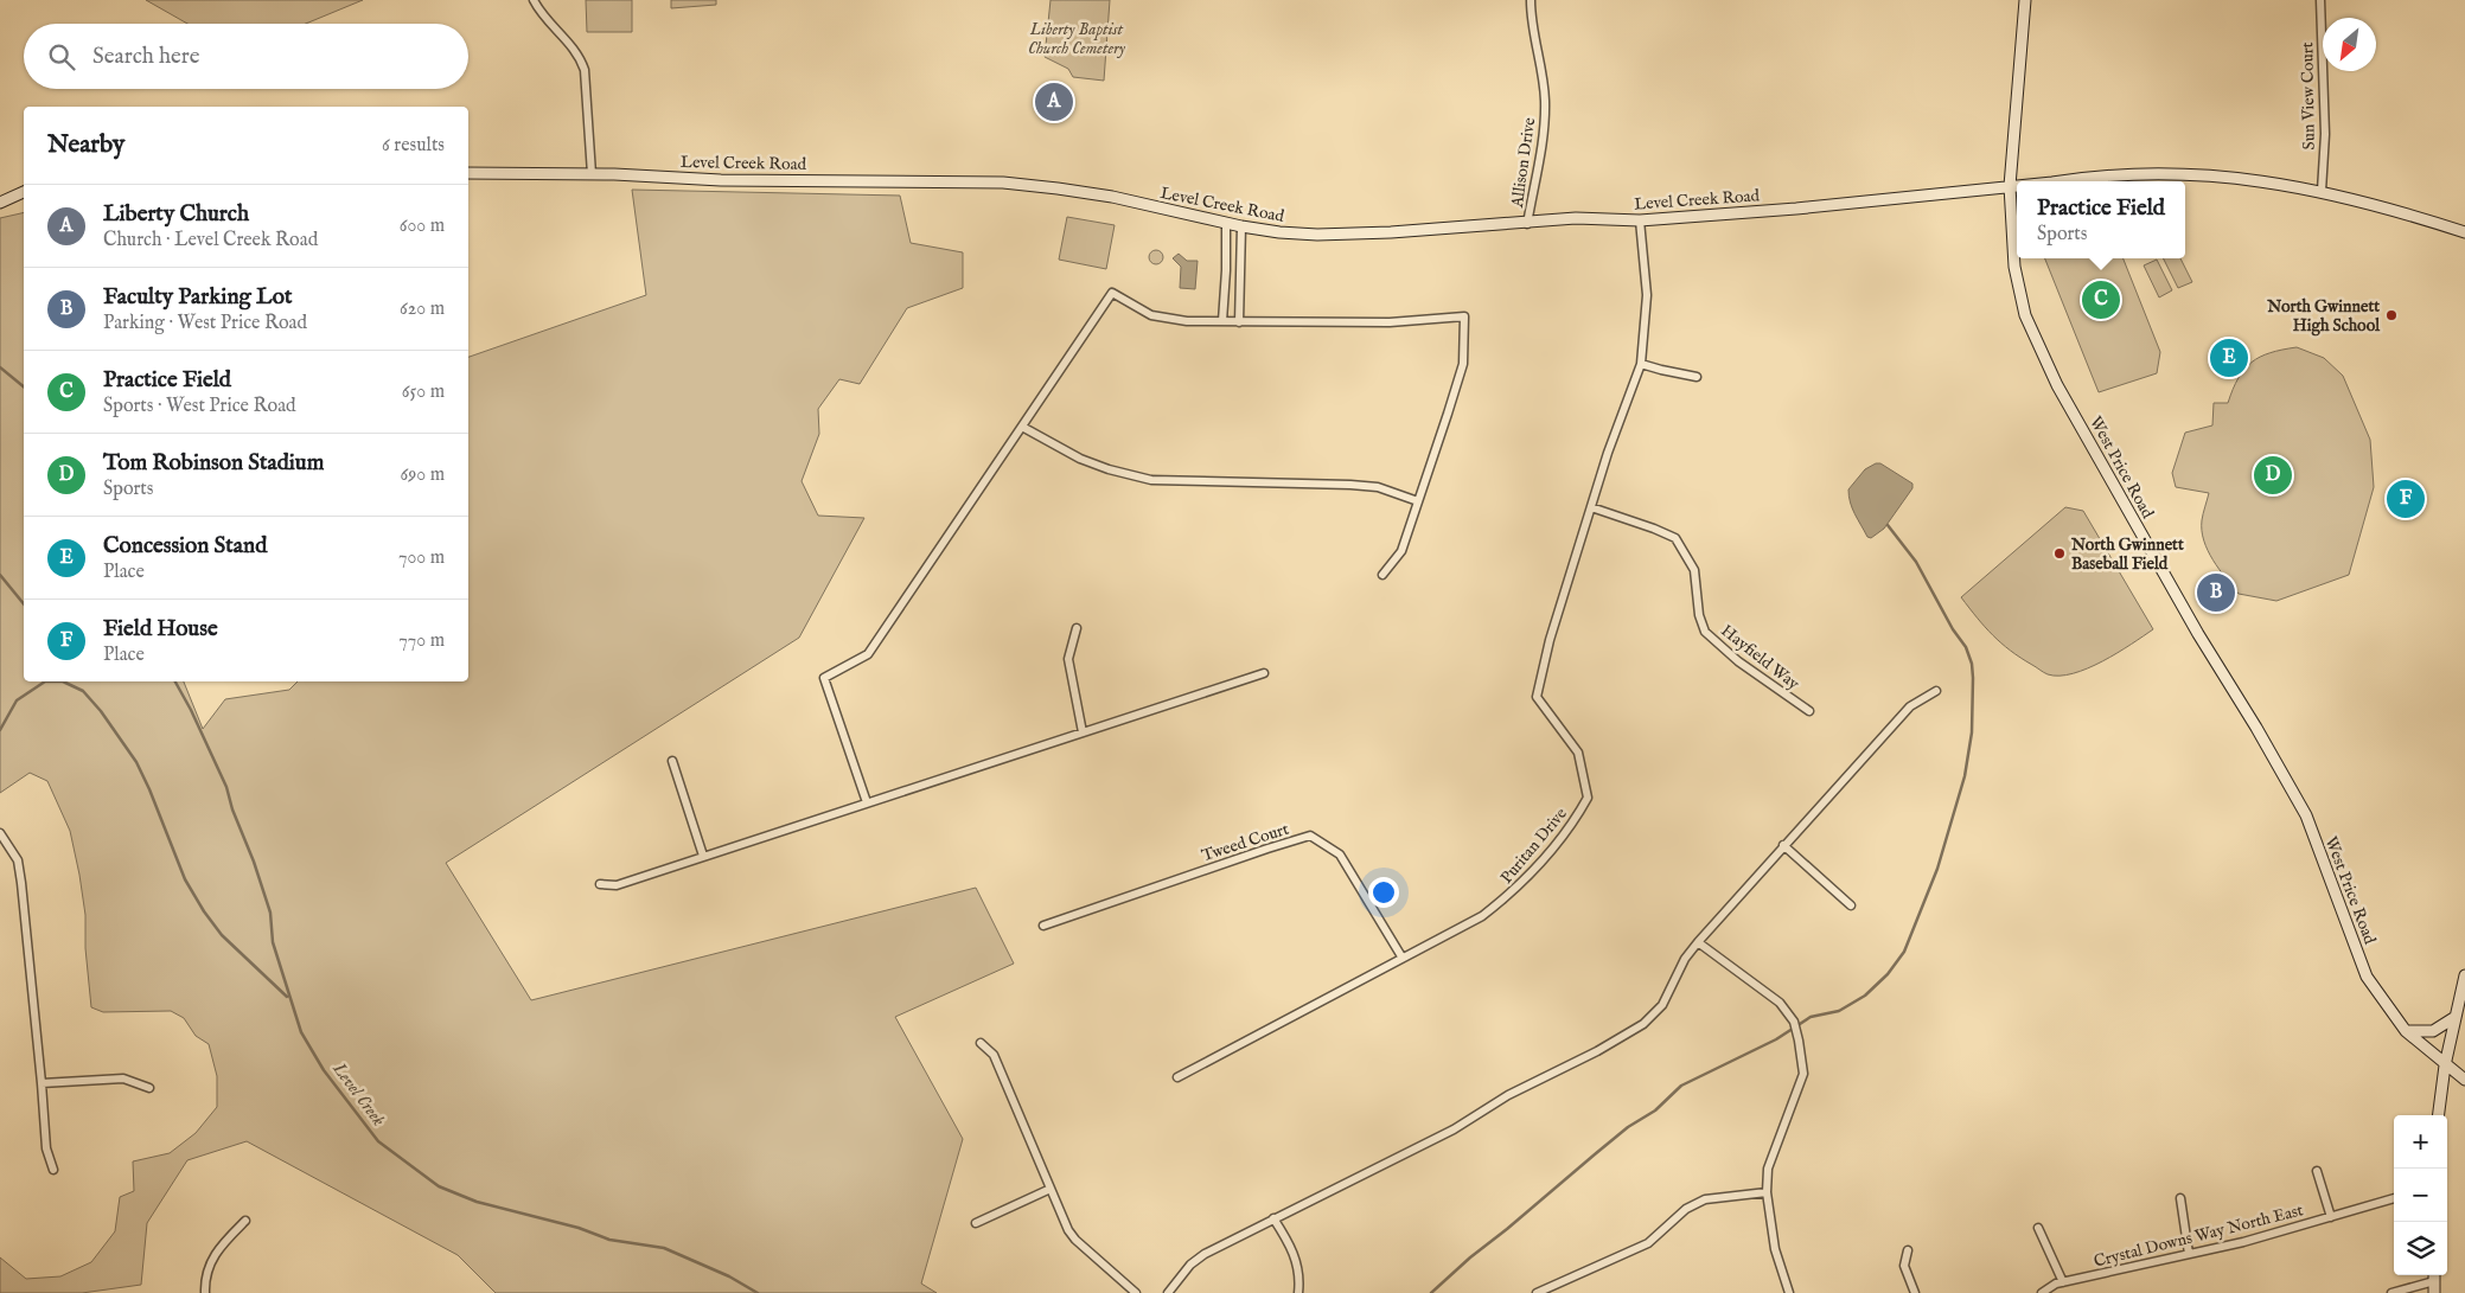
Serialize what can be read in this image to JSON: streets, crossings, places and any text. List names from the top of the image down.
{
  "streets": {
    "street": [
      "Sun View Court",
      "Level Creek Road",
      "Allison Drive",
      "West Price Road",
      "Hayfield Way",
      "Tweed Court",
      "Puritan Drive",
      "Crystal Downs Way North East"
    ]
  },
  "crossings": [
    ["Sun View Court", "Level Creek Road"],
    ["Level Creek Road", "Allison Drive"],
    ["Level Creek Road", "West Price Road"],
    ["Level Creek Road", "Puritan Drive"],
    ["Hayfield Way", "Puritan Drive"],
    ["Tweed Court", "Puritan Drive"]
  ],
  "water": ["Level Creek"],
  "parks": ["Liberty Baptist Church Cemetery"],
  "places": ["North Gwinnett High School", "North Gwinnett Baseball Field"],
  "north": "bottom left",
  "page": {
    "search": "Search here",
    "pins": [
      "A",
      "C",
      "E",
      "D",
      "F",
      "B"
    ],
    "heading": ["Nearby", "6 results"],
    "popup": ["Practice Field", "Sports"],
    "list": [
      {
        "mark": "A",
        "name": "Liberty Church",
        "note": "Church · Level Creek Road",
        "value": "600 m"
      },
      {
        "mark": "B",
        "name": "Faculty Parking Lot",
        "note": "Parking · West Price Road",
        "value": "620 m"
      },
      {
        "mark": "C",
        "name": "Practice Field",
        "note": "Sports · West Price Road",
        "value": "650 m"
      },
      {
        "mark": "D",
        "name": "Tom Robinson Stadium",
        "note": "Sports",
        "value": "690 m"
      },
      {
        "mark": "E",
        "name": "Concession Stand",
        "note": "Place",
        "value": "700 m"
      },
      {
        "mark": "F",
        "name": "Field House",
        "note": "Place",
        "value": "770 m"
      }
    ],
    "map_buttons": ["+", "−"]
  }
}
